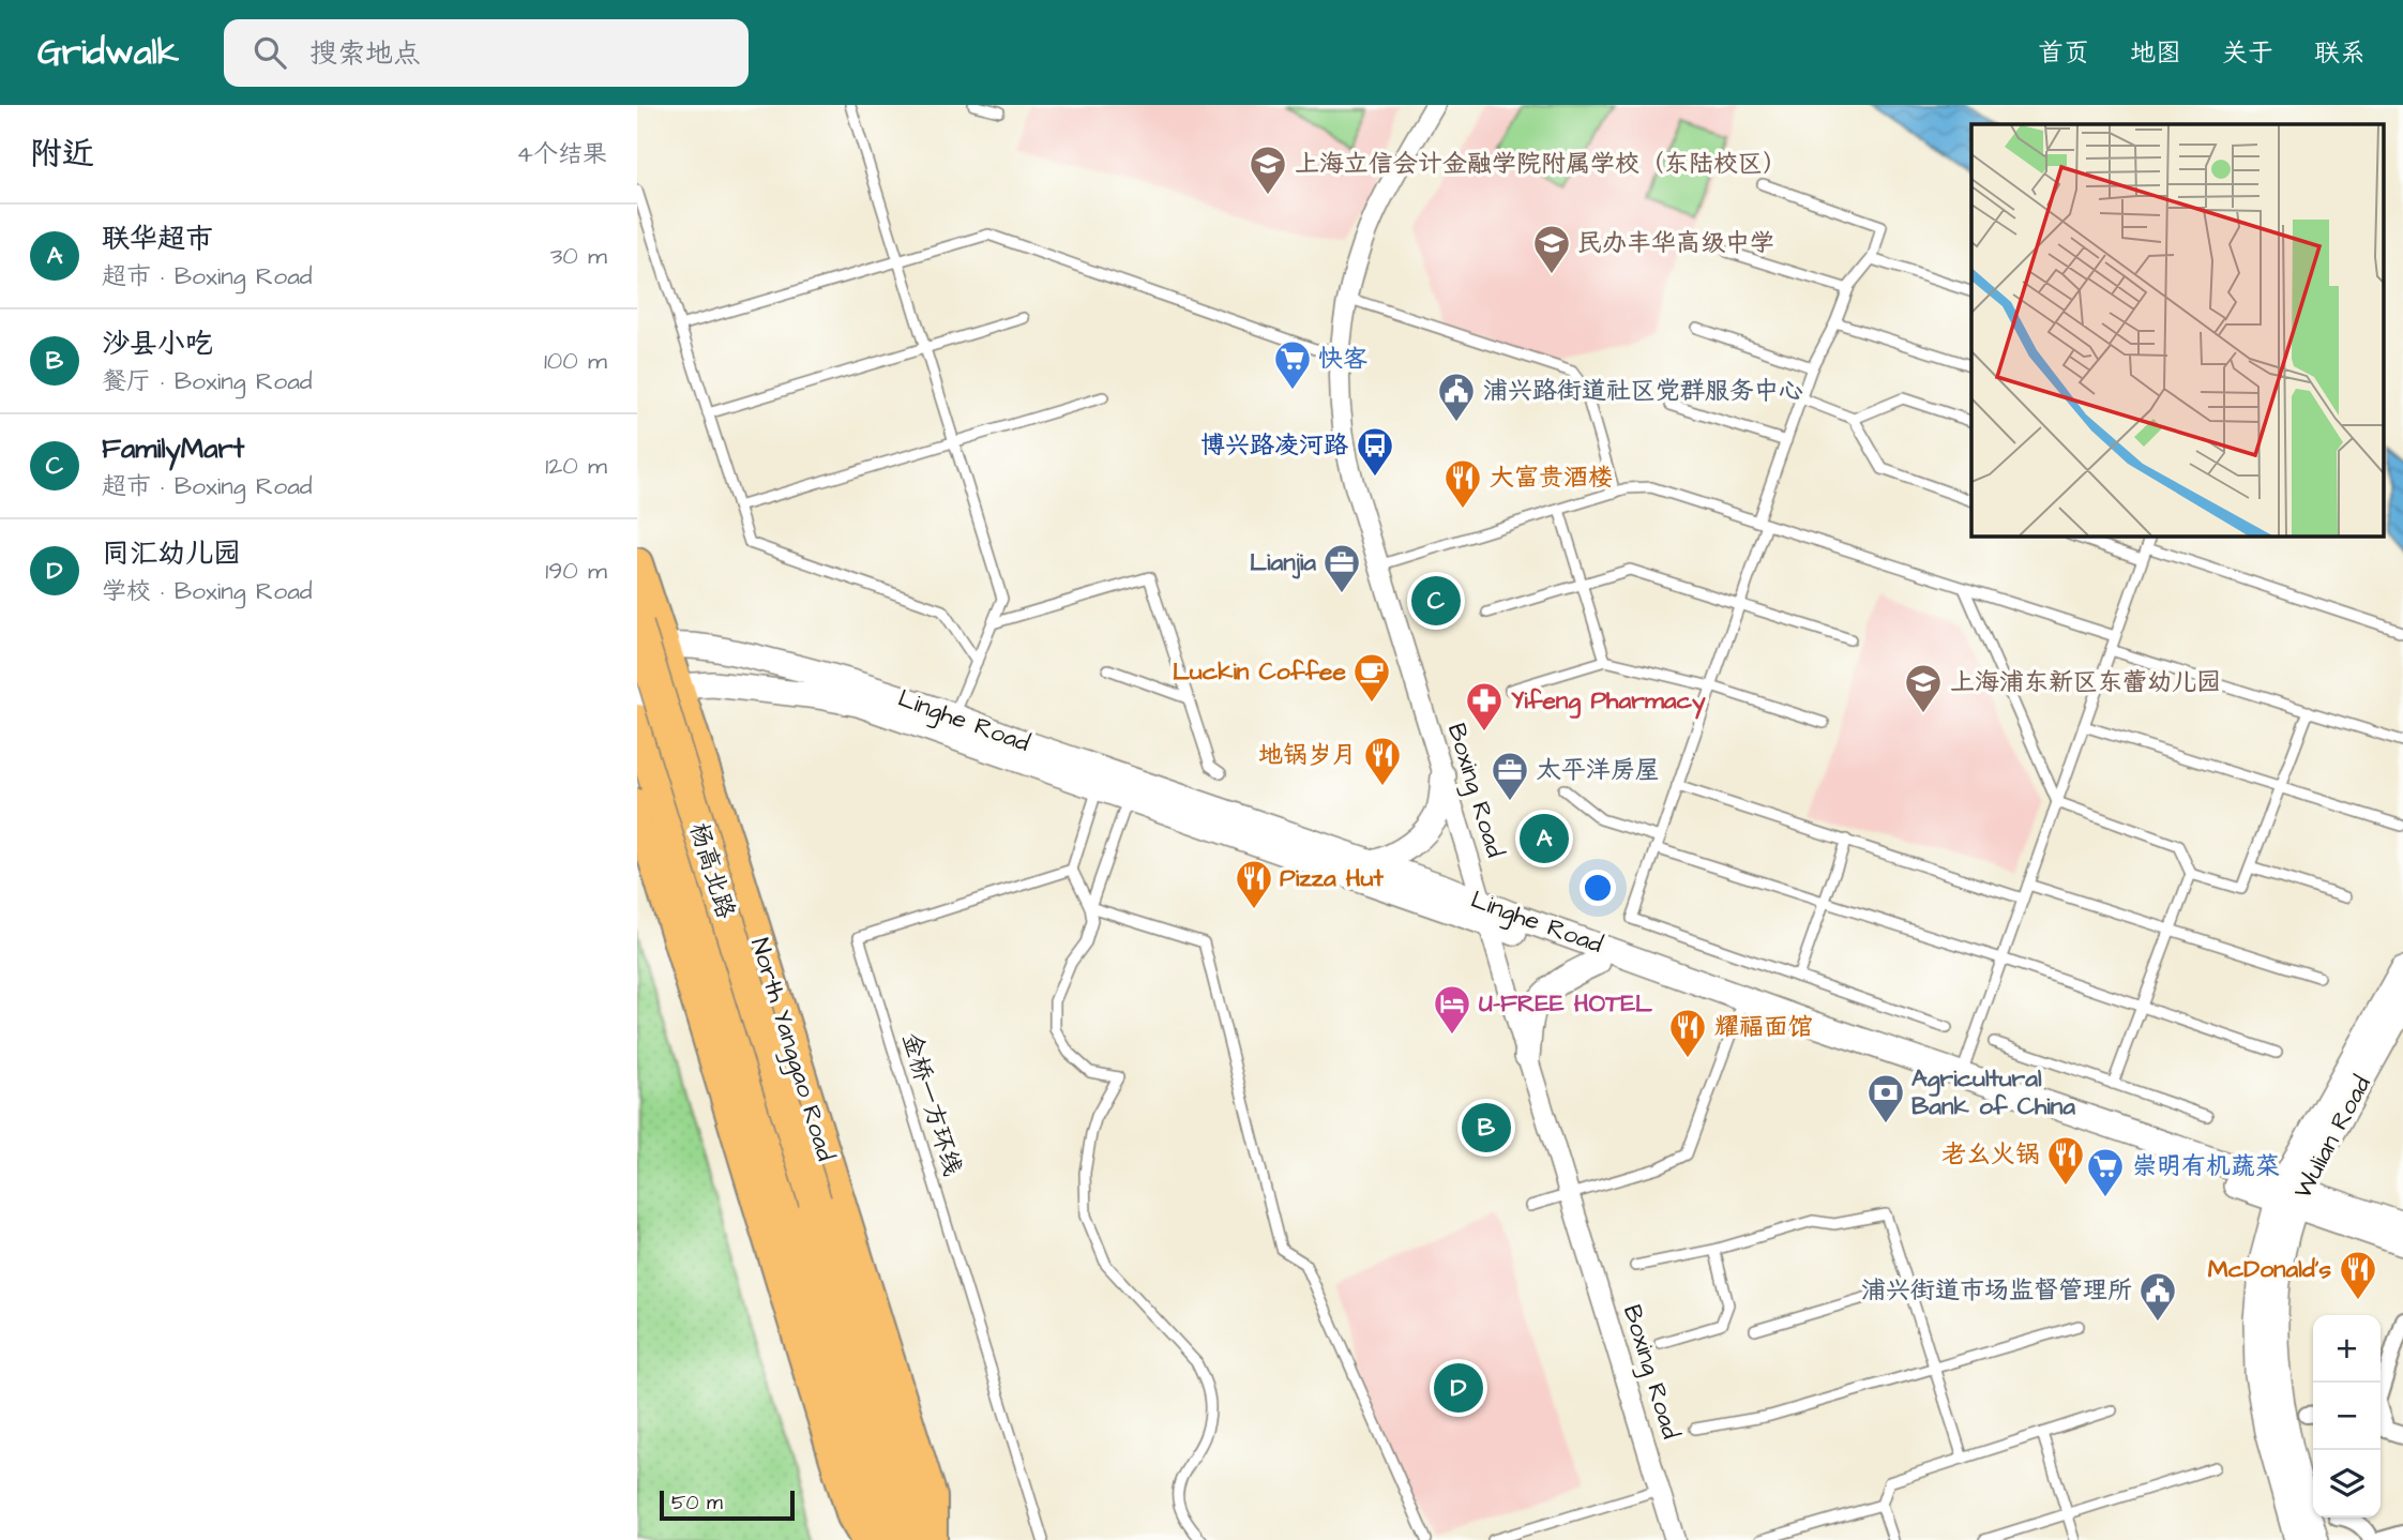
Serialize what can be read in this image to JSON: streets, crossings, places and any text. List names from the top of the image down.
{
  "streets": {
    "highway": ["杨高北路"],
    "main road": ["North Yanggao Road"],
    "street": ["Linghe Road", "Boxing Road", "Wulian Road"],
    "lane": ["金桥一方环线"]
  },
  "crossings": [
    ["Linghe Road", "Boxing Road"],
    ["Linghe Road", "North Yanggao Road"],
    ["Linghe Road", "Wulian Road"]
  ],
  "places": {
    "school or university": ["上海立信会计金融学院附属学校（东陆校区）", "民办丰华高级中学", "上海浦东新区东蕾幼儿园"],
    "supermarket": ["快客", "崇明有机蔬菜"],
    "public building": ["浦兴路街道社区党群服务中心", "浦兴街道市场监督管理所"],
    "bus stop": ["博兴路凌河路"],
    "restaurant": [
      "大富贵酒楼",
      "地锅岁月",
      "Pizza Hut",
      "耀福面馆",
      "老幺火锅",
      "McDonald's"
    ],
    "office": ["Lianjia", "太平洋房屋"],
    "cafe": ["Luckin Coffee"],
    "pharmacy": ["Yifeng Pharmacy"],
    "hotel": ["U-FREE HOTEL"],
    "bank": ["Agricultural Bank of China"]
  },
  "scale_bar": "50 m",
  "page": {
    "header": "Gridwalk",
    "search": "搜索地点",
    "nav": [
      "首页",
      "地图",
      "关于",
      "联系"
    ],
    "heading": ["附近", "4个结果"],
    "list": [
      {
        "mark": "A",
        "name": "联华超市",
        "note": "超市 · Boxing Road",
        "value": "30 m"
      },
      {
        "mark": "B",
        "name": "沙县小吃",
        "note": "餐厅 · Boxing Road",
        "value": "100 m"
      },
      {
        "mark": "C",
        "name": "FamilyMart",
        "note": "超市 · Boxing Road",
        "value": "120 m"
      },
      {
        "mark": "D",
        "name": "同汇幼儿园",
        "note": "学校 · Boxing Road",
        "value": "190 m"
      }
    ],
    "pins": [
      "C",
      "A",
      "B",
      "D"
    ],
    "map_buttons": ["+", "−"],
    "scale": "50 m"
  }
}
